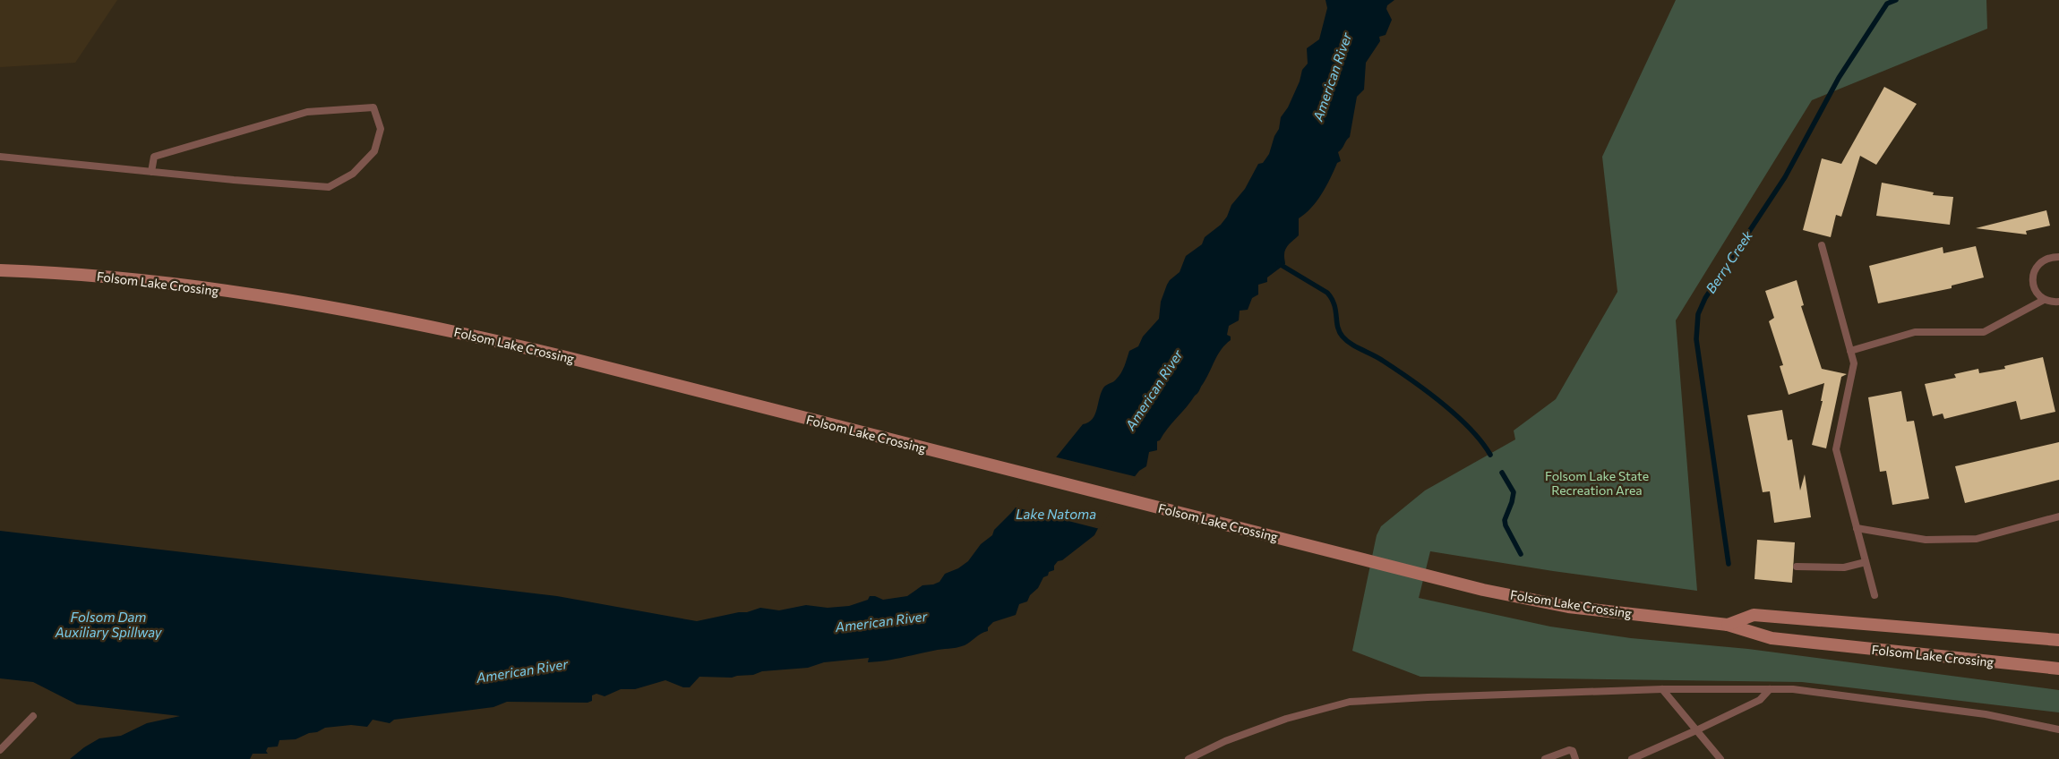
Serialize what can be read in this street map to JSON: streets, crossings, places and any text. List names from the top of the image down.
{
  "streets": {
    "main road": ["Folsom Lake Crossing"]
  },
  "water": [
    "American River",
    "Berry Creek",
    "Lake Natoma",
    "Folsom Dam Auxiliary Spillway"
  ],
  "parks": ["Folsom Lake State Recreation Area"]
}
